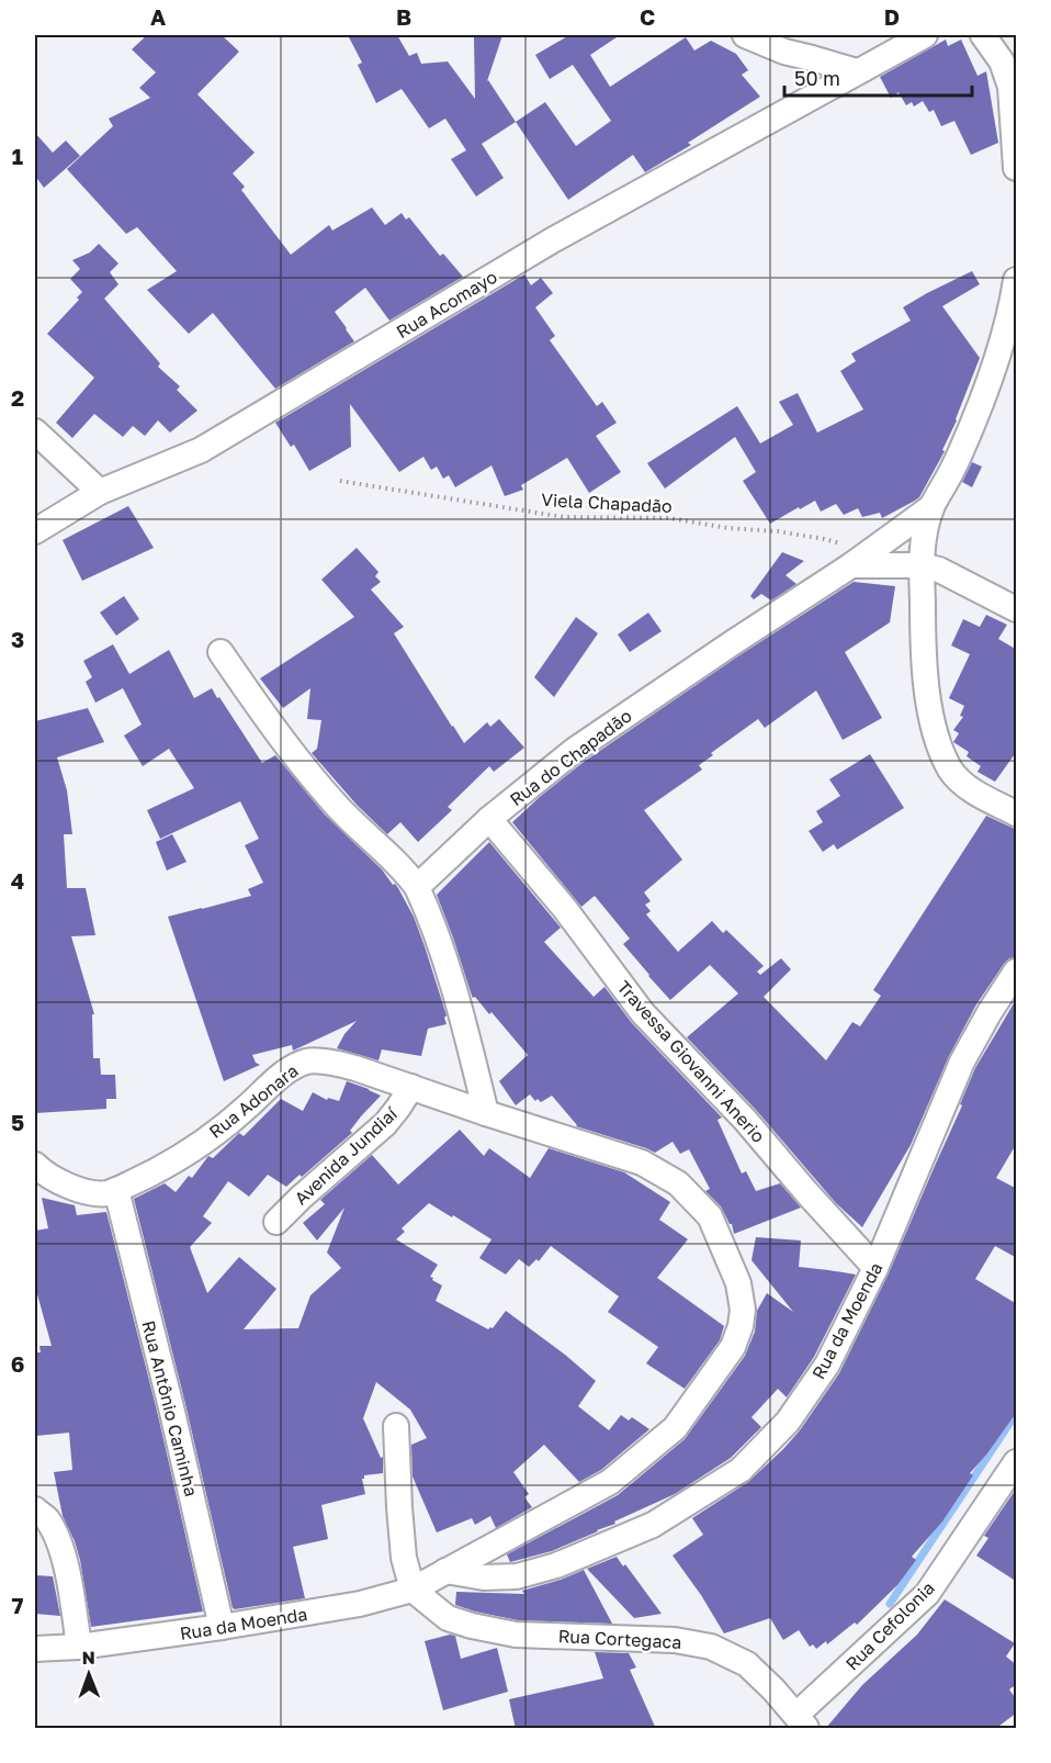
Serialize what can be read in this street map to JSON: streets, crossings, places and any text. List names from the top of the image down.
{
  "streets": {
    "street": [
      "Rua Acomayo",
      "Rua do Chapadão",
      "Travessa Giovanni Anerio",
      "Rua Adonara",
      "Avenida Jundiaí",
      "Rua da Moenda",
      "Rua Antônio Caminha",
      "Rua Cefolonia",
      "Rua Cortegaca"
    ],
    "path": ["Viela Chapadão"]
  },
  "crossings": [
    ["Viela Chapadão", "Rua do Chapadão"],
    ["Rua do Chapadão", "Travessa Giovanni Anerio"],
    ["Travessa Giovanni Anerio", "Rua da Moenda"],
    ["Rua Adonara", "Avenida Jundiaí"],
    ["Rua Adonara", "Rua da Moenda"],
    ["Rua Adonara", "Rua Antônio Caminha"],
    ["Rua da Moenda", "Rua Antônio Caminha"],
    ["Rua da Moenda", "Rua Cortegaca"],
    ["Rua Cefolonia", "Rua Cortegaca"]
  ],
  "scale_bar": "50 m",
  "north": "top",
  "grid": {
    "columns": [
      "A",
      "B",
      "C",
      "D"
    ],
    "rows": [
      "1",
      "2",
      "3",
      "4",
      "5",
      "6",
      "7"
    ]
  }
}
